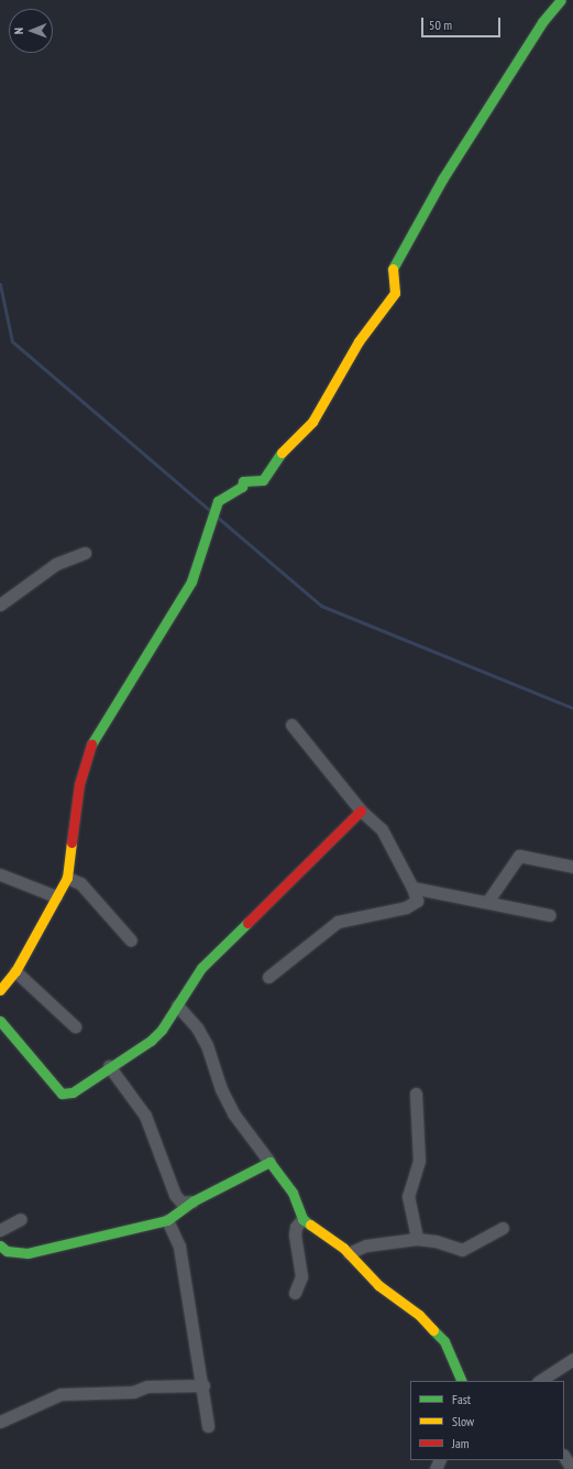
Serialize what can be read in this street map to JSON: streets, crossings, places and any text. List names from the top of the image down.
{
  "legend": ["Fast", "Slow", "Jam"],
  "scale_bar": "50 m",
  "north": "left"
}
